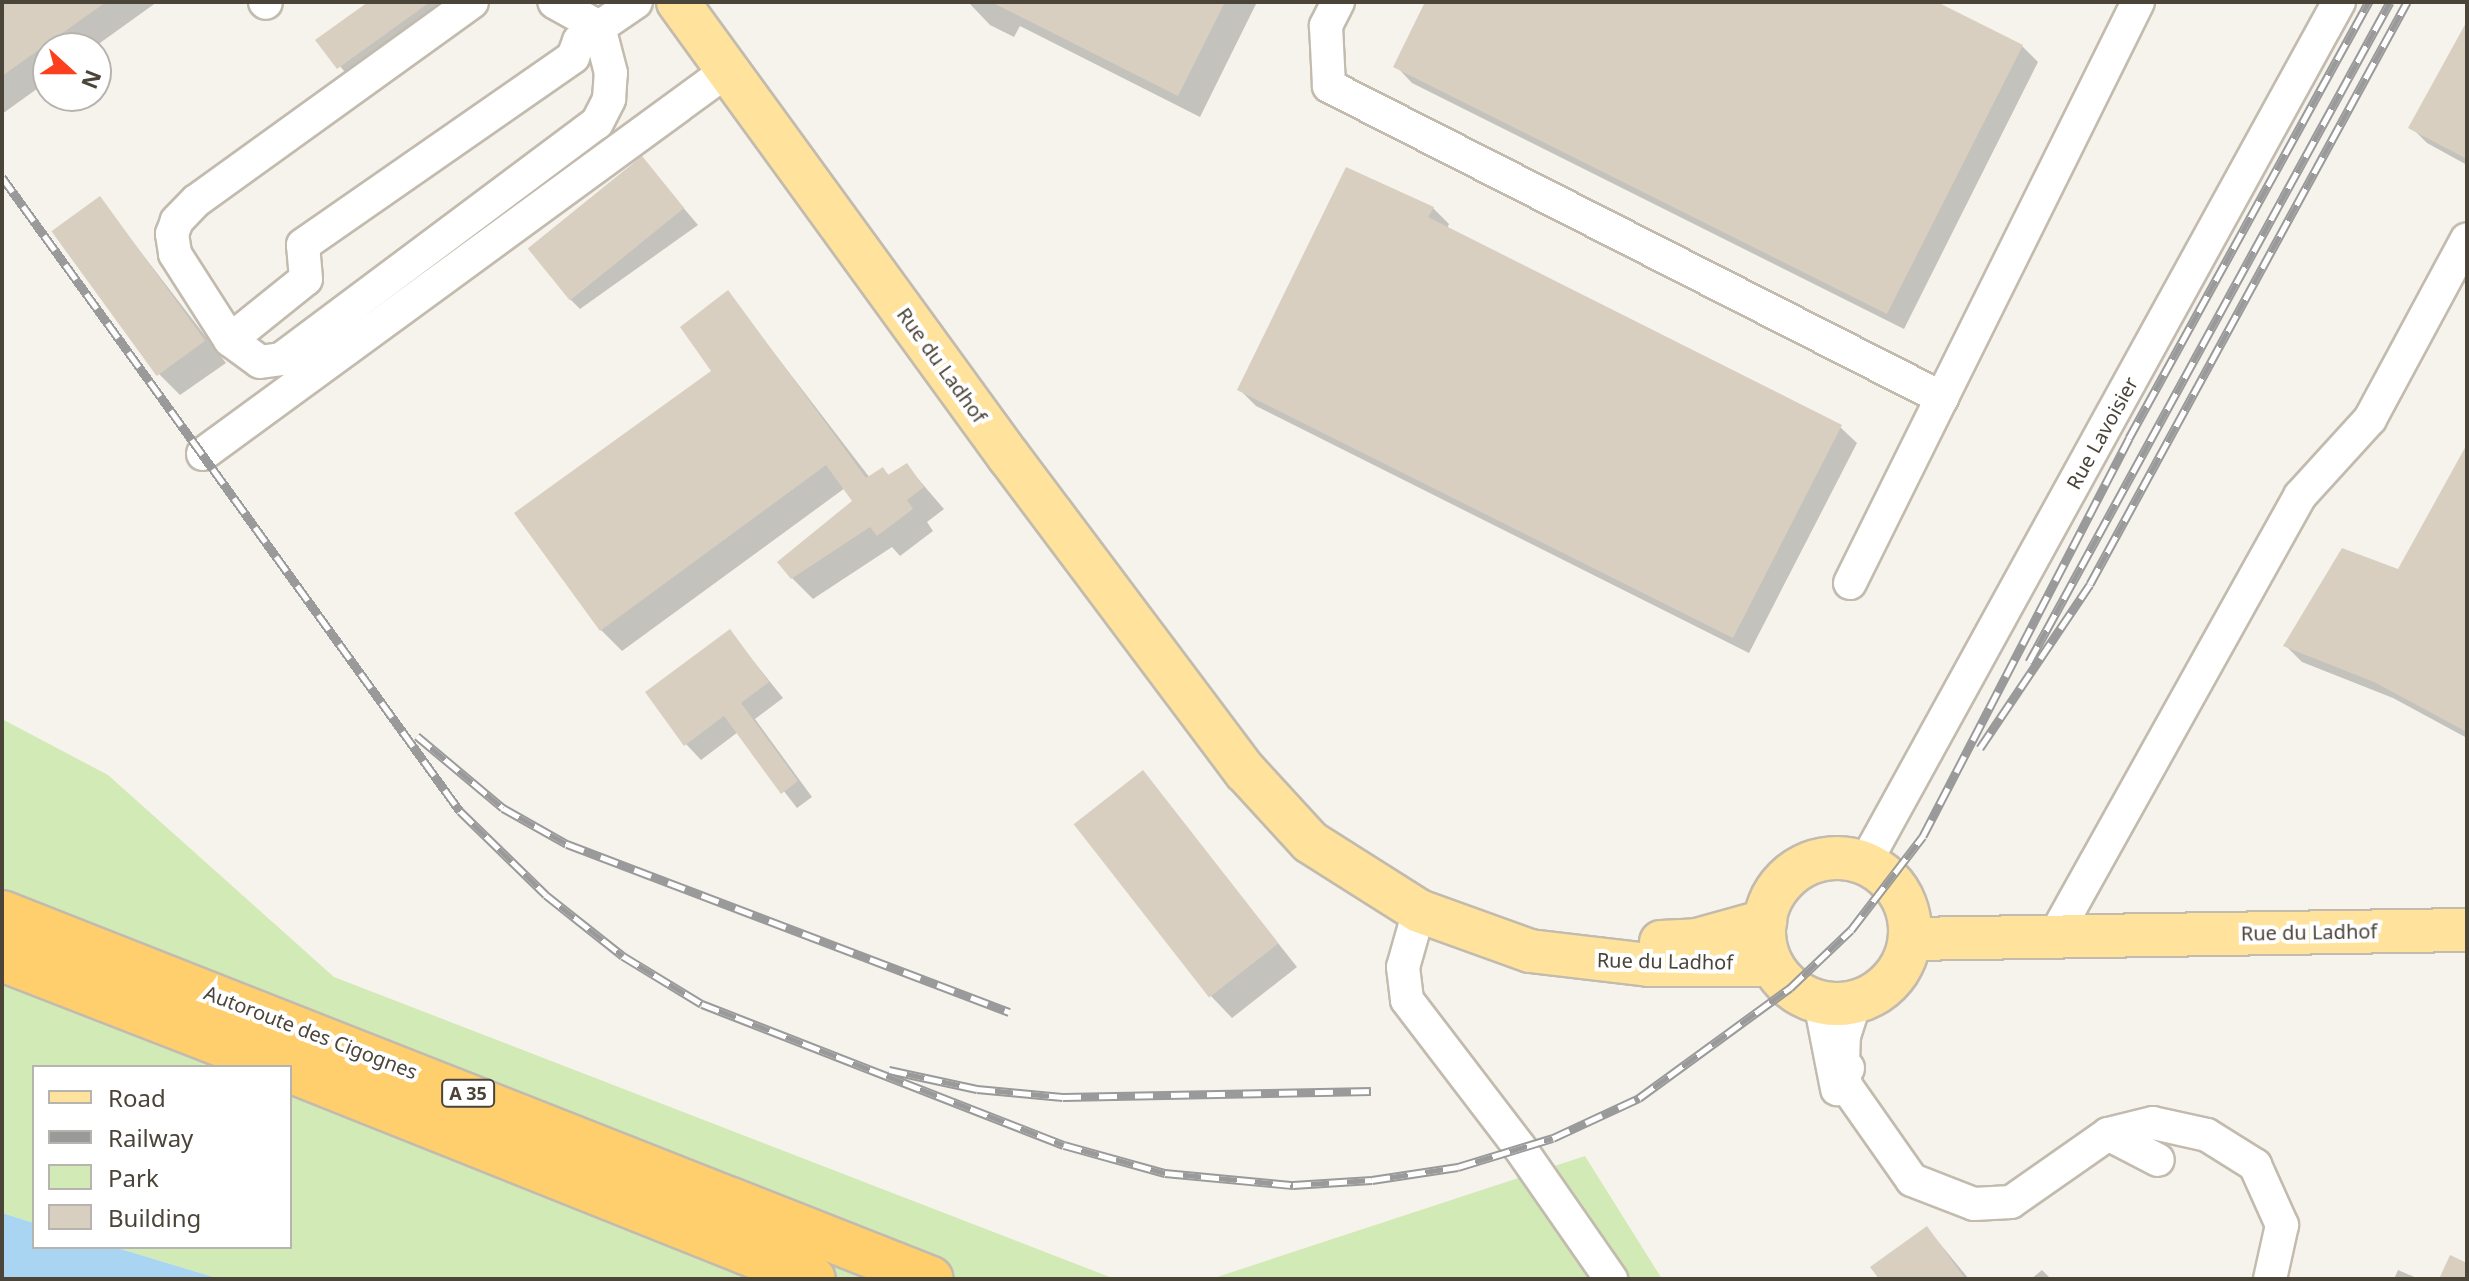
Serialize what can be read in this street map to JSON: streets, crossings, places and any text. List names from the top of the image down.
{
  "streets": {
    "highway": ["Autoroute des Cigognes", "A 35"],
    "main road": ["Rue du Ladhof"],
    "street": ["Rue Lavoisier"]
  },
  "crossings": [
    ["Rue du Ladhof", "Rue Lavoisier"]
  ],
  "legend": [
    "Road",
    "Railway",
    "Park",
    "Building"
  ],
  "north": "right"
}
